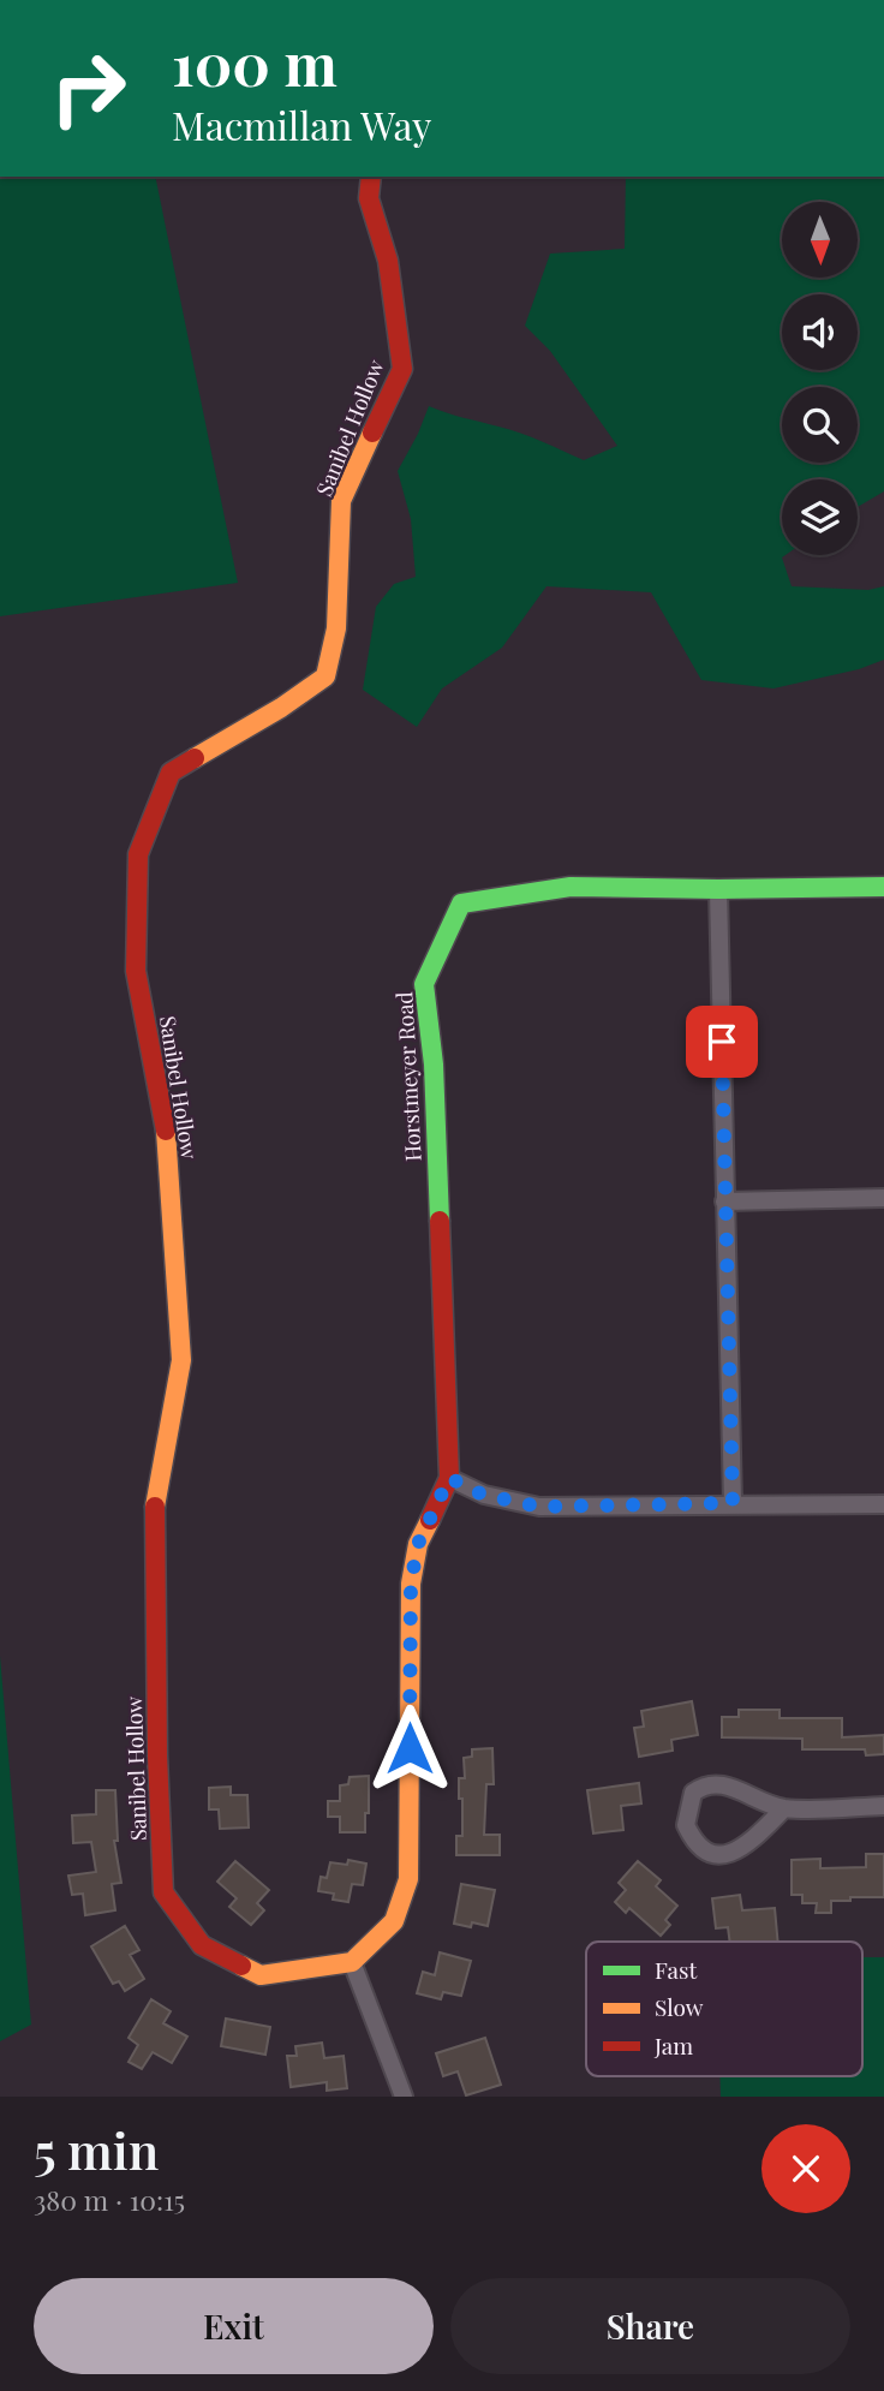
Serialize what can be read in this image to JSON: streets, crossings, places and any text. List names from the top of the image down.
{
  "streets": {
    "street": ["Sanibel Hollow", "Horstmeyer Road"]
  },
  "legend": ["Fast", "Slow", "Jam"],
  "north": "bottom",
  "page": {
    "turn": ["100 m", "Macmillan Way"],
    "heading": ["5 min", "380 m · 10:15"],
    "buttons": ["Exit", "Share"]
  }
}
